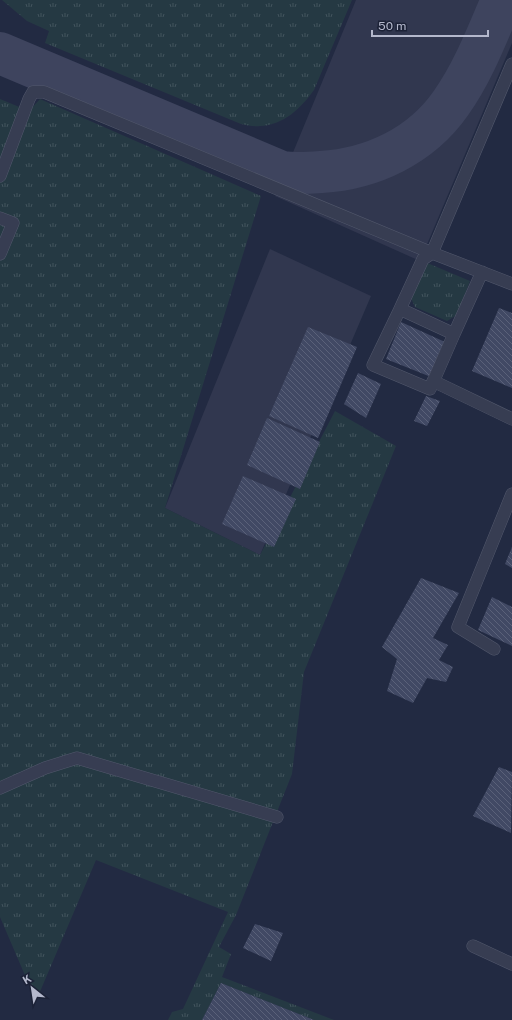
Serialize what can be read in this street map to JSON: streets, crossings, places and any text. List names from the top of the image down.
{
  "scale_bar": "50 m",
  "north": "top left"
}
